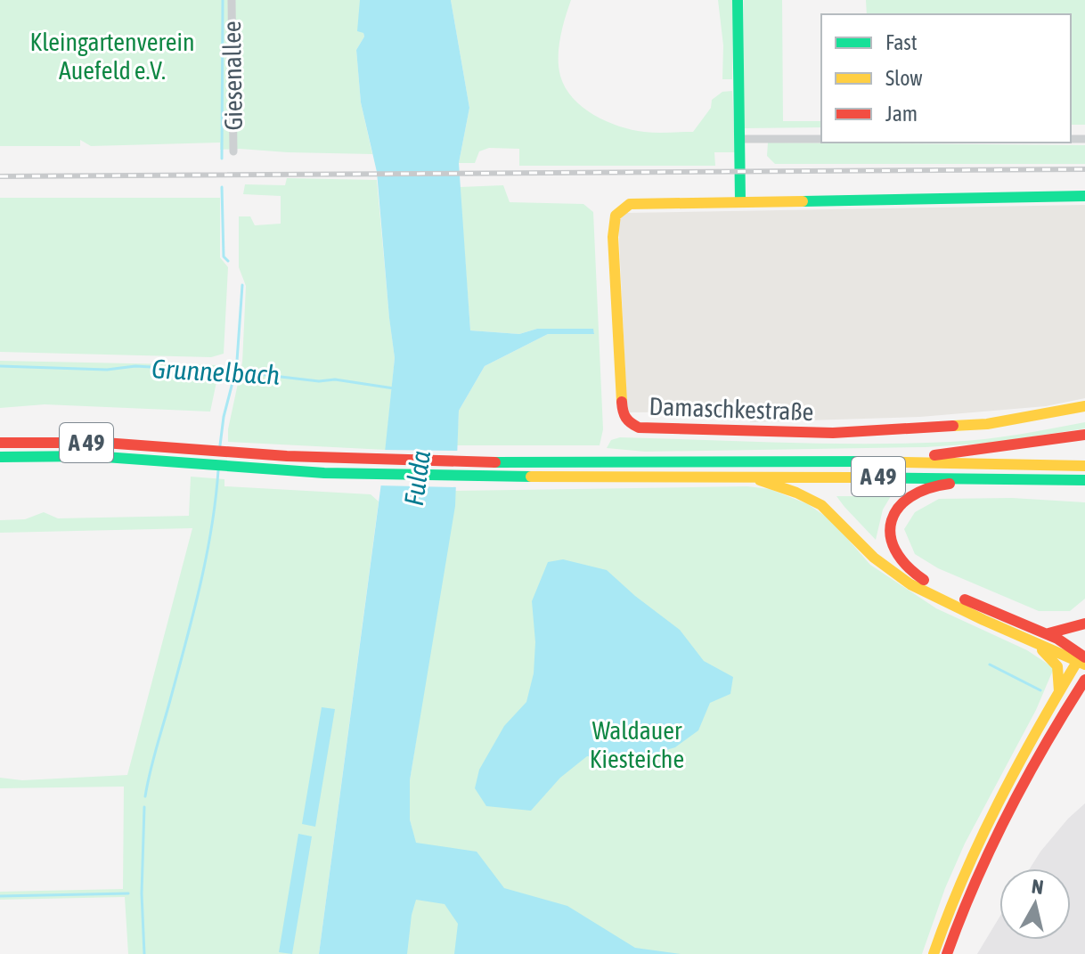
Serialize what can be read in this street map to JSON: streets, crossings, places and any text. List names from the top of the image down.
{
  "streets": {
    "main road": ["Damaschkestraße", "A 49"],
    "street": ["Giesenallee"]
  },
  "water": ["Grunnelbach", "Fulda"],
  "parks": ["Kleingartenverein Auefeld e.V.", "Waldauer Kiesteiche"],
  "legend": ["Fast", "Slow", "Jam"],
  "north": "top"
}
